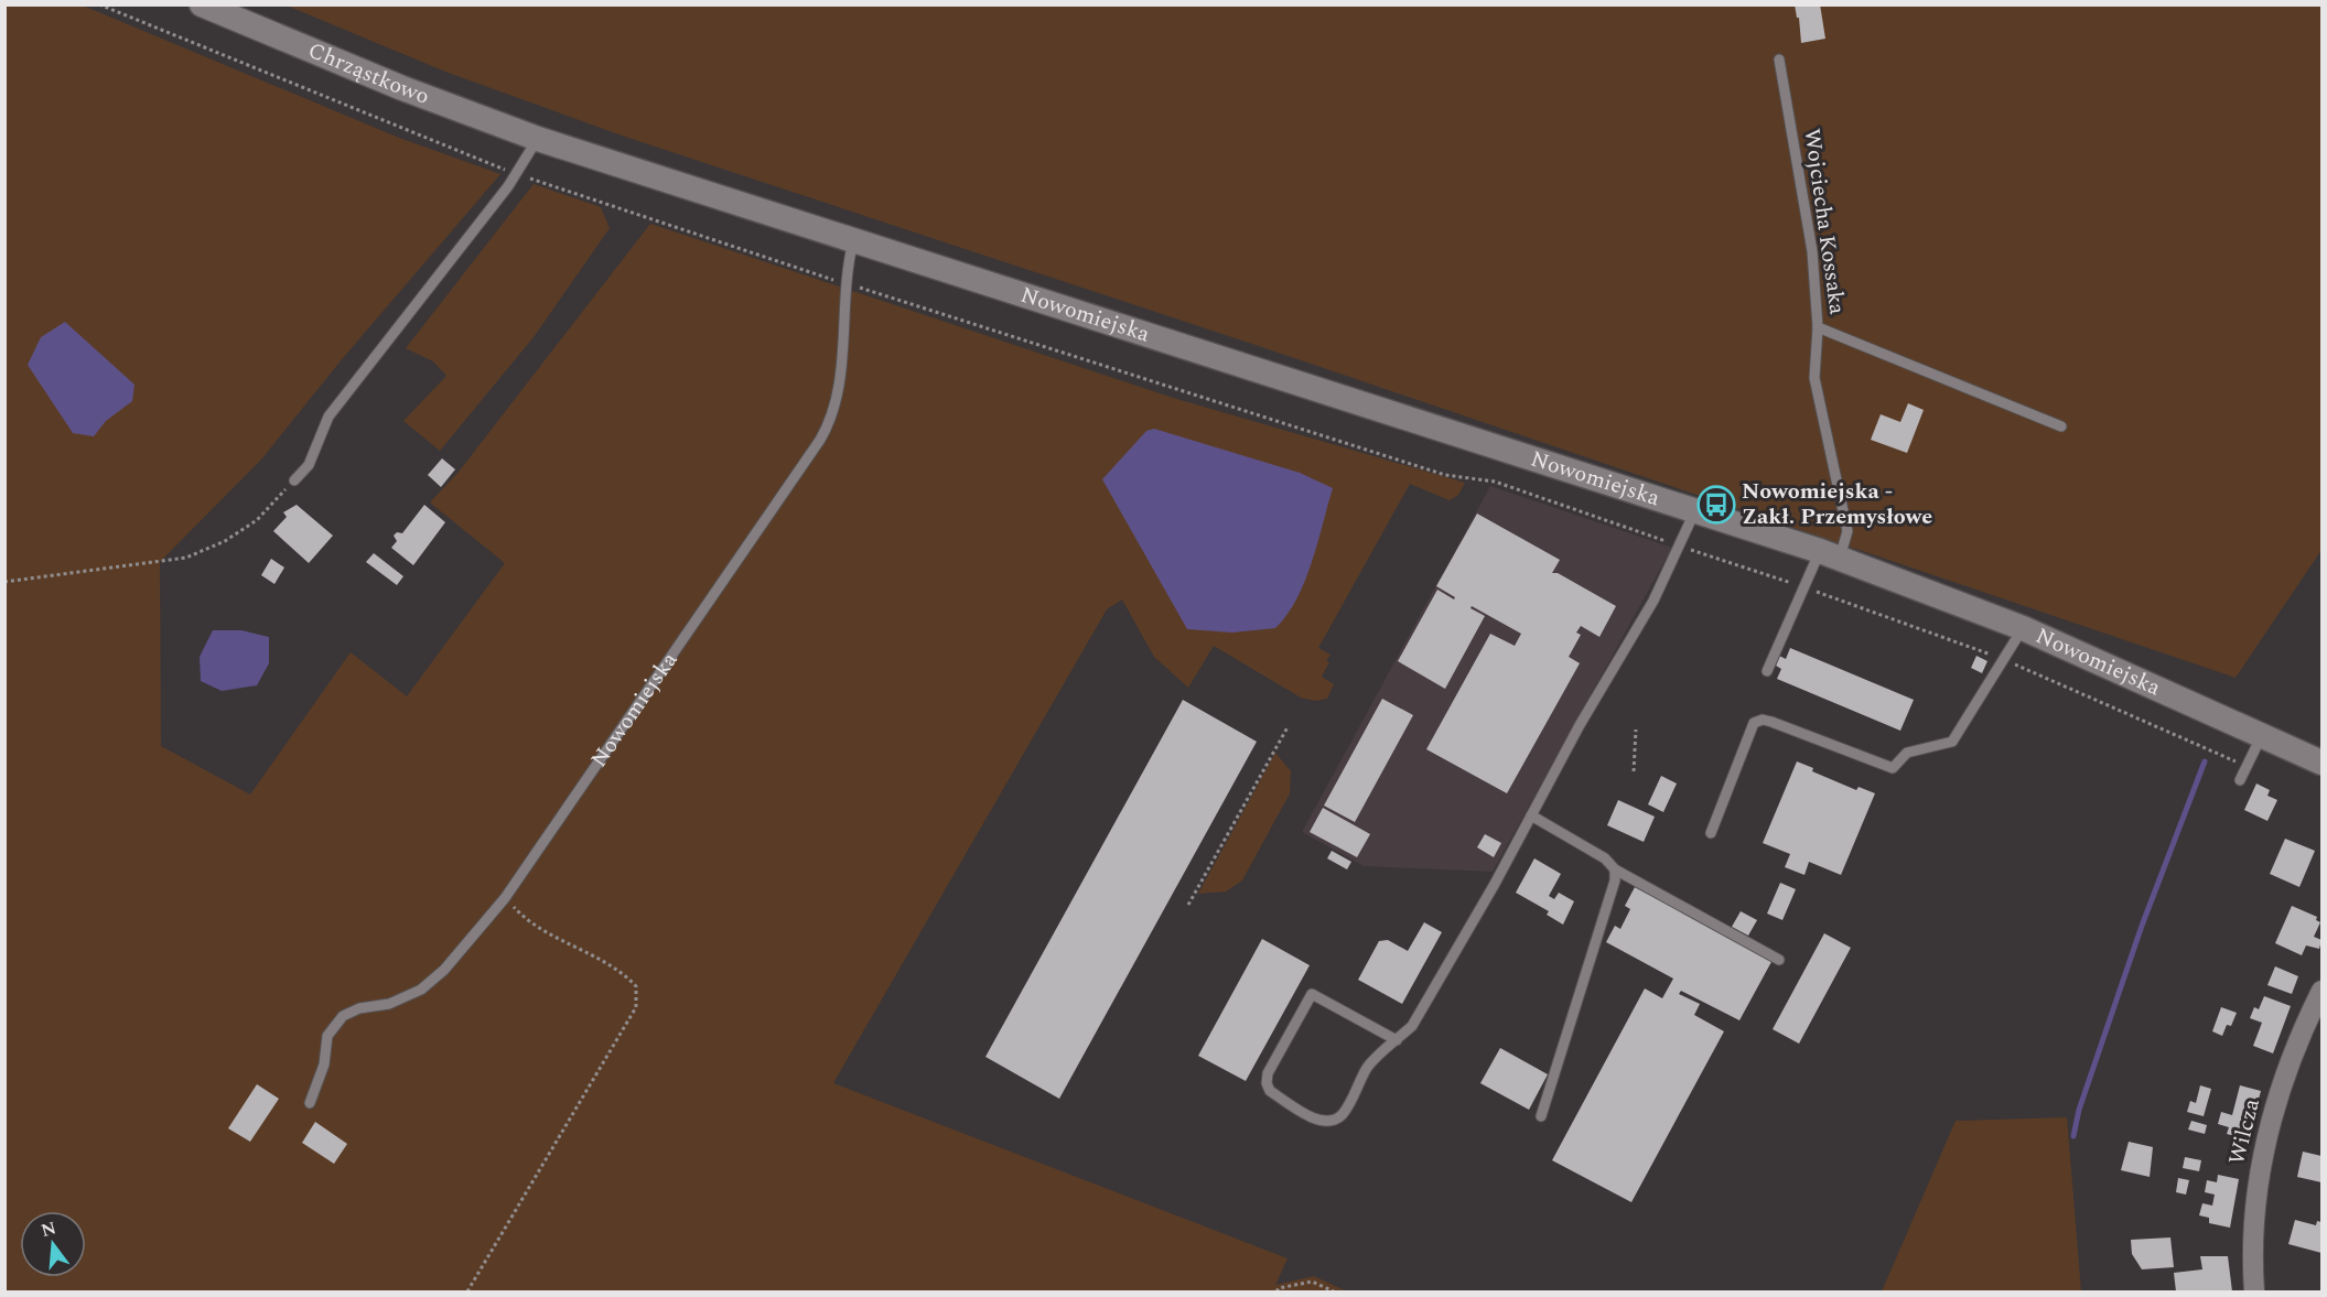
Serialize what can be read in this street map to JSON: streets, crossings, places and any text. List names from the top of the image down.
{
  "streets": {
    "street": ["Chrząstkowo", "Nowomiejska", "Wilcza"],
    "lane": ["Wojciecha Kossaka"]
  },
  "crossings": [
    ["Chrząstkowo", "Nowomiejska"]
  ],
  "places": {
    "bus stop": ["Nowomiejska - Zakł. Przemysłowe"]
  },
  "north": "top"
}
